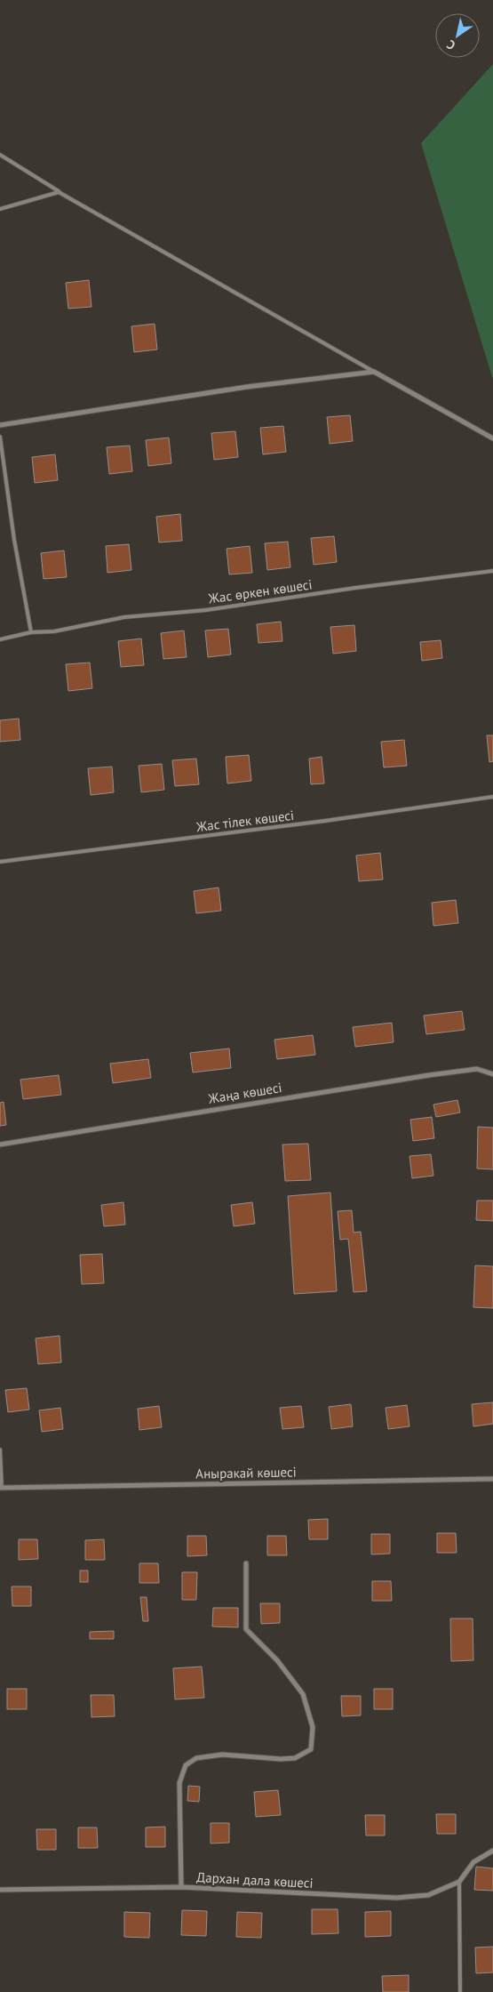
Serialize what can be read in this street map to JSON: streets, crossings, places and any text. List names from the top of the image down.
{
  "streets": {
    "street": ["Жаңа көшесі", "Аныракай көшесі", "Дархан дала көшесі"],
    "lane": ["Жас өркен көшесі", "Жас тілек көшесі"]
  },
  "north": "bottom left"
}
